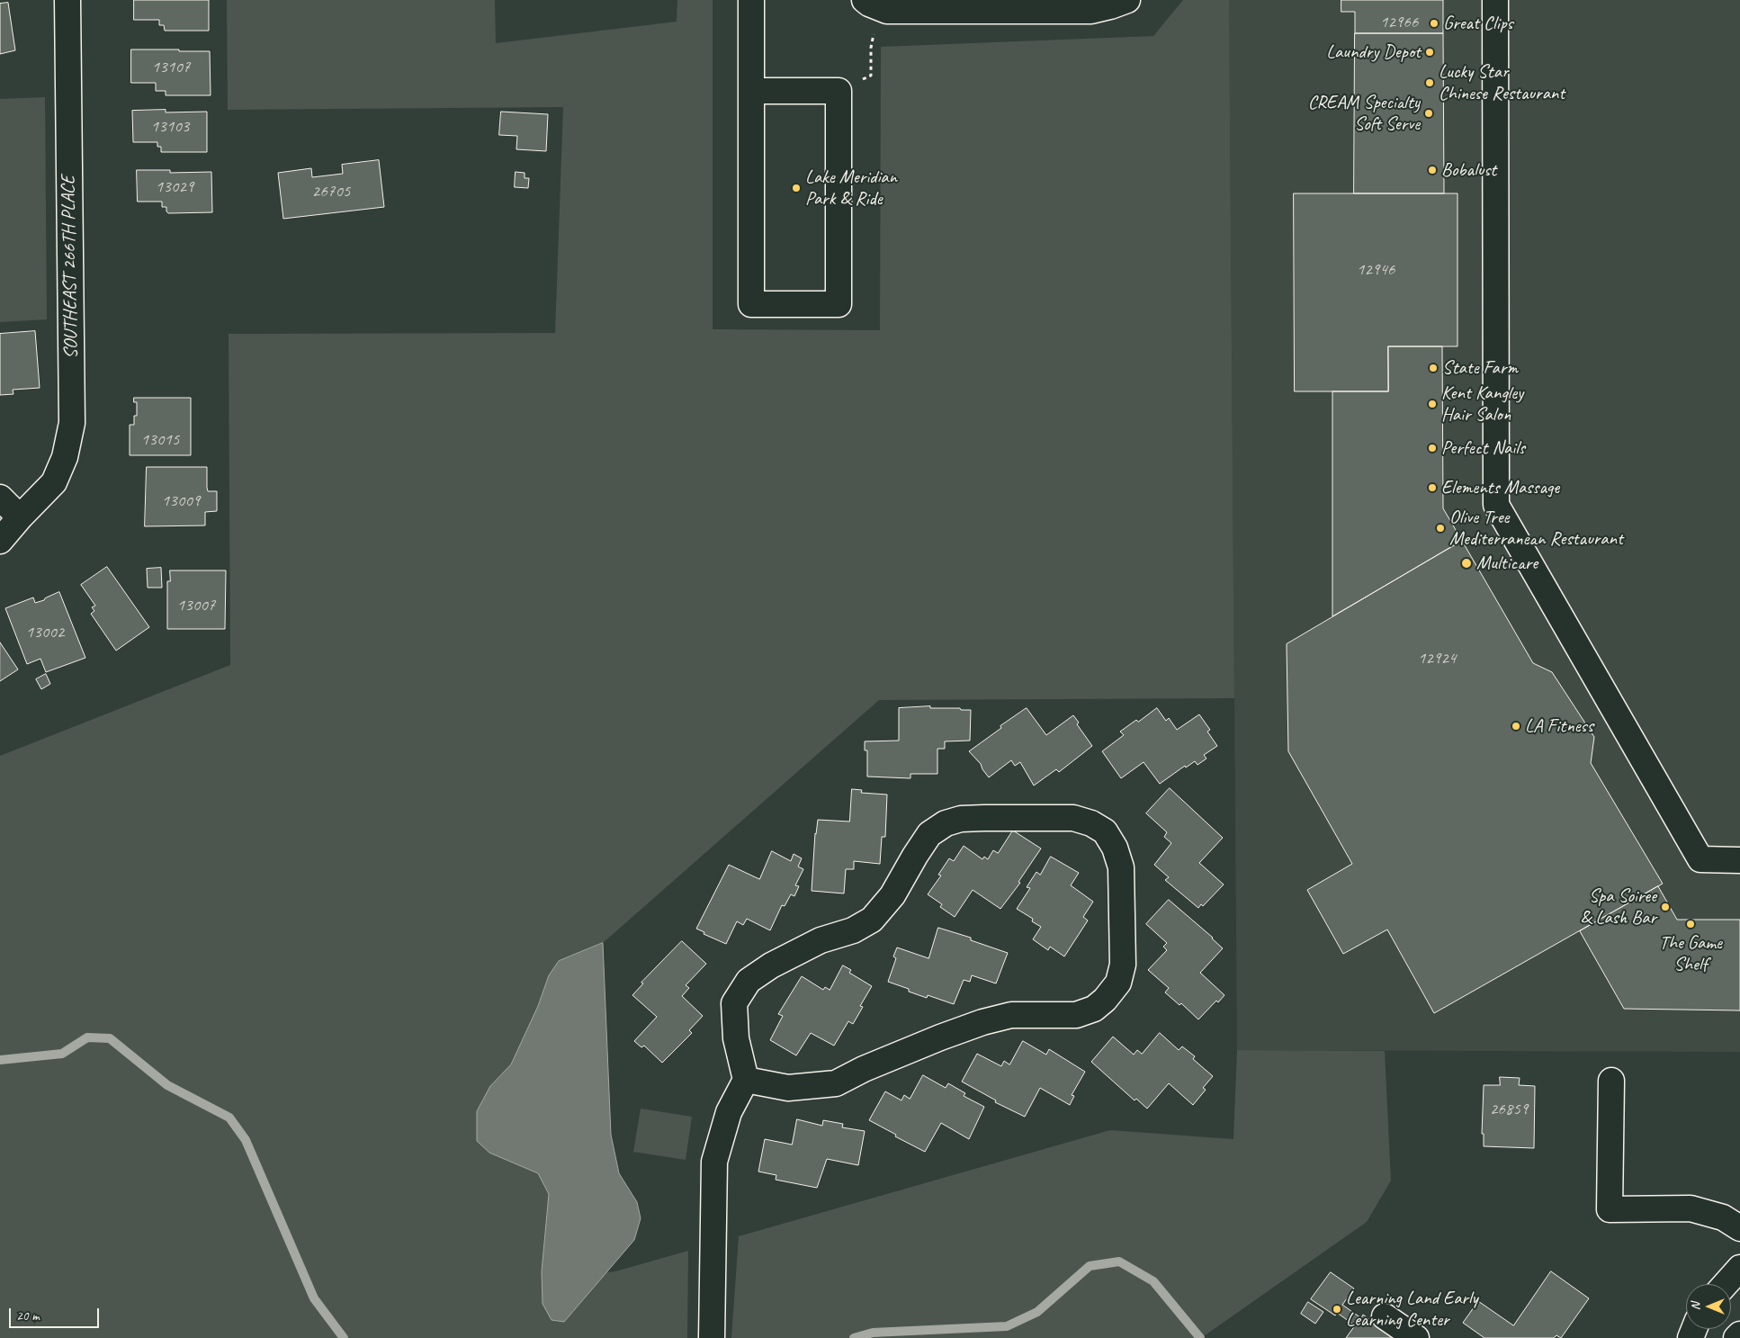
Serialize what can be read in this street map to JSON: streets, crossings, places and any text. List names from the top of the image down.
{
  "streets": {
    "street": ["SOUTHEAST 266TH PLACE"]
  },
  "places": [
    "Great Clips",
    "Laundry Depot",
    "Lucky Star Chinese Restaurant",
    "CREAM Specialty Soft Serve",
    "Bobalust",
    "Lake Meridian Park & Ride",
    "State Farm",
    "Kent Kangley Hair Salon",
    "Perfect Nails",
    "Elements Massage",
    "Olive Tree Mediterranean Restaurant",
    "Multicare",
    "LA Fitness",
    "Spa Soiree & Lash Bar",
    "The Game Shelf",
    "Learning Land Early Learning Center"
  ],
  "house_numbers": [
    "12966",
    "13107",
    "13103",
    "13029",
    "26705",
    "12946",
    "13015",
    "13009",
    "13007",
    "13002",
    "12924",
    "26859"
  ],
  "scale_bar": "20 m",
  "north": "left"
}
